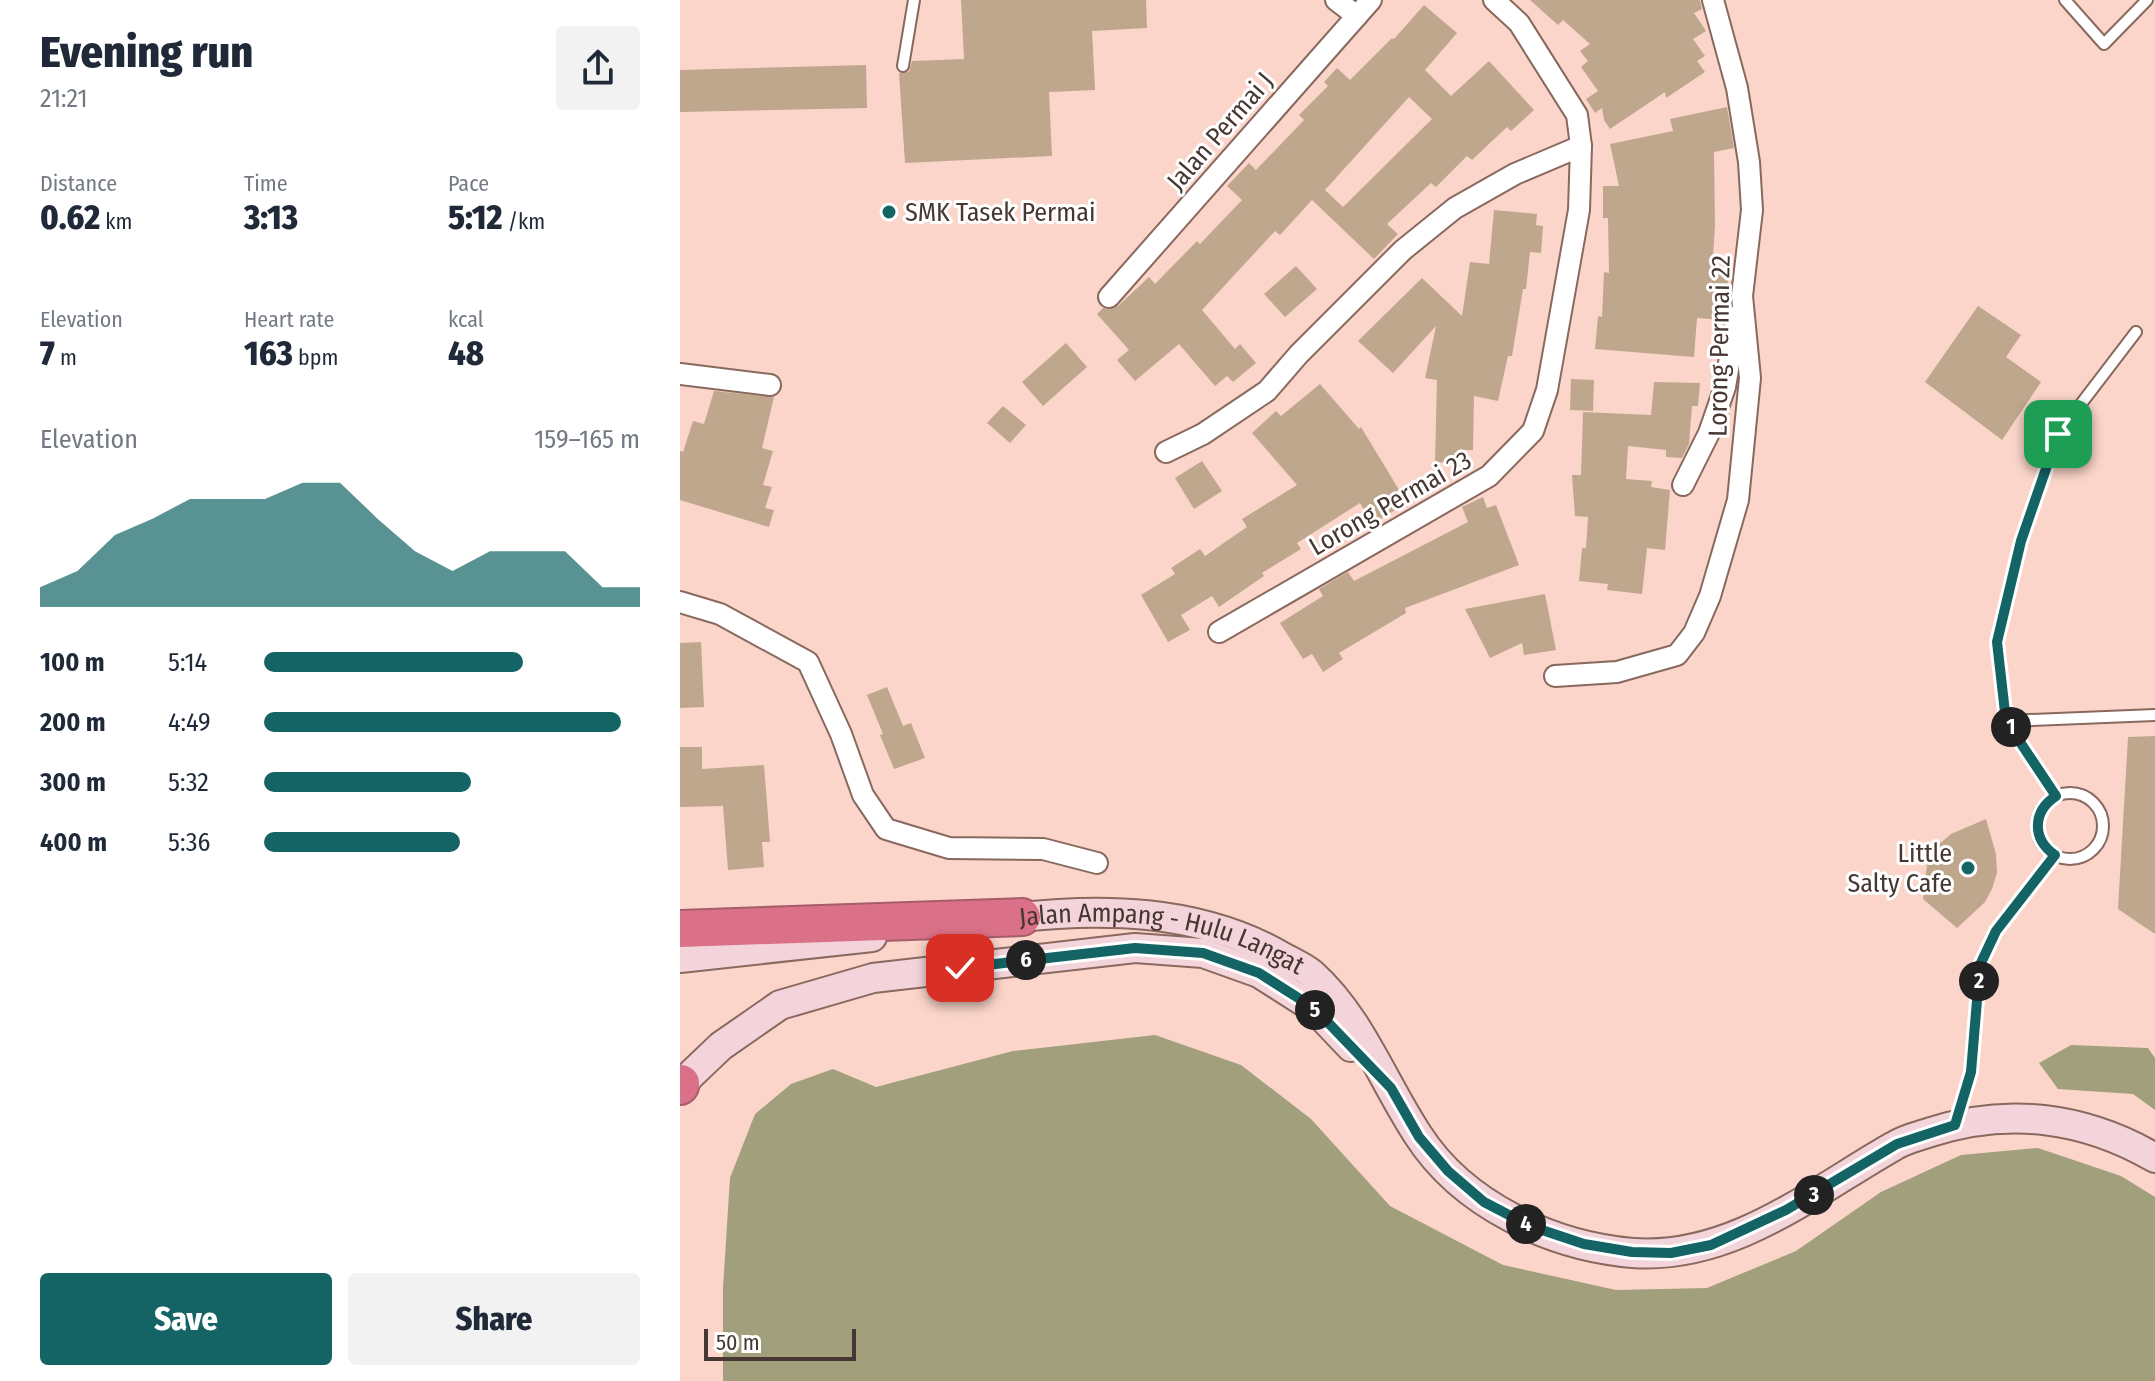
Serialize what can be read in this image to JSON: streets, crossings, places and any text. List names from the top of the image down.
{
  "streets": {
    "street": [
      "Jalan Permai J",
      "Lorong Permai 22",
      "Lorong Permai 23",
      "Jalan Ampang - Hulu Langat"
    ]
  },
  "places": ["SMK Tasek Permai", "Little Salty Cafe"],
  "scale_bar": "50 m",
  "page": {
    "heading": ["Evening run", "21:21"],
    "stats": [
      ["Distance", "0.62 km"],
      ["Time", "3:13"],
      ["Pace", "5:12 /km"],
      ["Elevation", "7 m"],
      ["Heart rate", "163 bpm"],
      ["kcal", "48"]
    ],
    "chart": ["Elevation", "159–165 m"],
    "list": [
      {
        "name": "100 m",
        "note": "5:14"
      },
      {
        "name": "200 m",
        "note": "4:49"
      },
      {
        "name": "300 m",
        "note": "5:32"
      },
      {
        "name": "400 m",
        "note": "5:36"
      }
    ],
    "pins": [
      "1",
      "6",
      "2",
      "5",
      "3",
      "4"
    ],
    "buttons": ["Save", "Share"],
    "scale": "50 m"
  }
}
